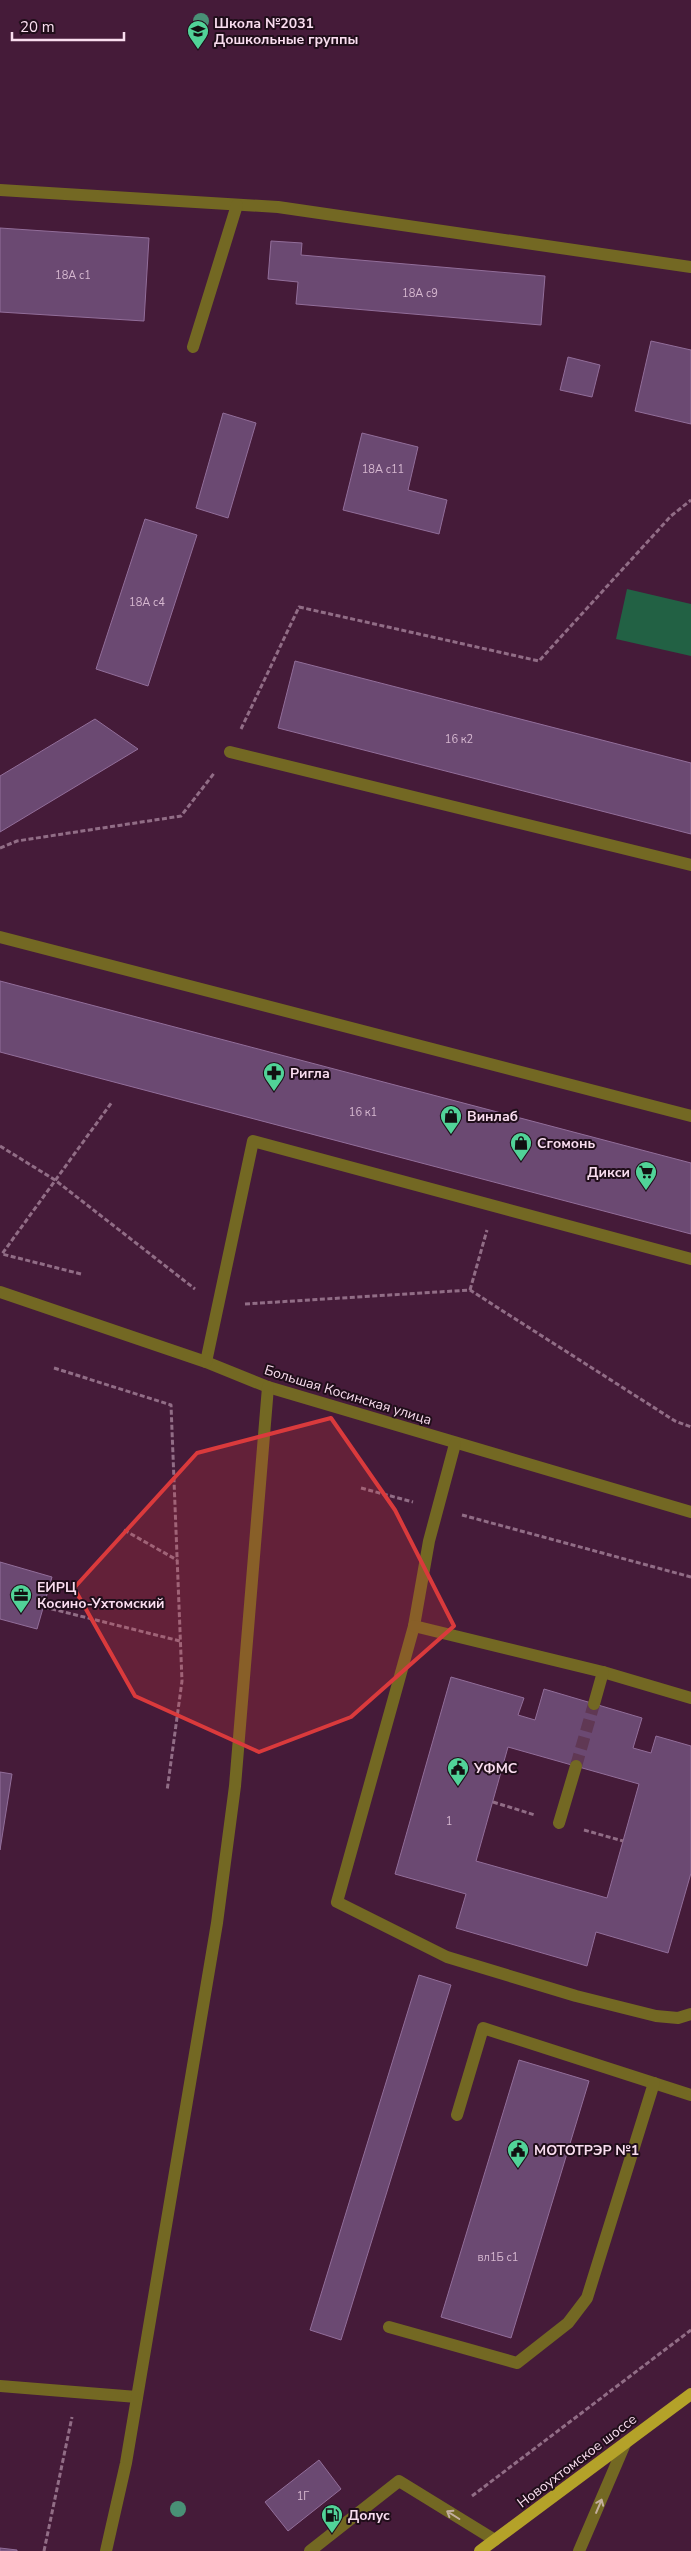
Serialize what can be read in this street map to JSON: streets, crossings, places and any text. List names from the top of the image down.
{
  "streets": {
    "main road": ["Новоухтомское шоссе"],
    "street": ["Большая Косинская улица"]
  },
  "places": {
    "school or university": ["Школа №2031 Дошкольные группы"],
    "pharmacy": ["Ригла"],
    "shop": ["Винлаб", "Сгомонь"],
    "supermarket": ["Дикси"],
    "office": ["ЕИРЦ Косино-Ухтомский"],
    "public building": ["УФМС", "МОТОТРЭР №1"],
    "fuel station": ["Долус"]
  },
  "house_numbers": [
    "18А с1",
    "18А с9",
    "18А с11",
    "18А с4",
    "16 к2",
    "16 к1",
    "1",
    "вл1Б с1",
    "1Г"
  ],
  "scale_bar": "20 m"
}
